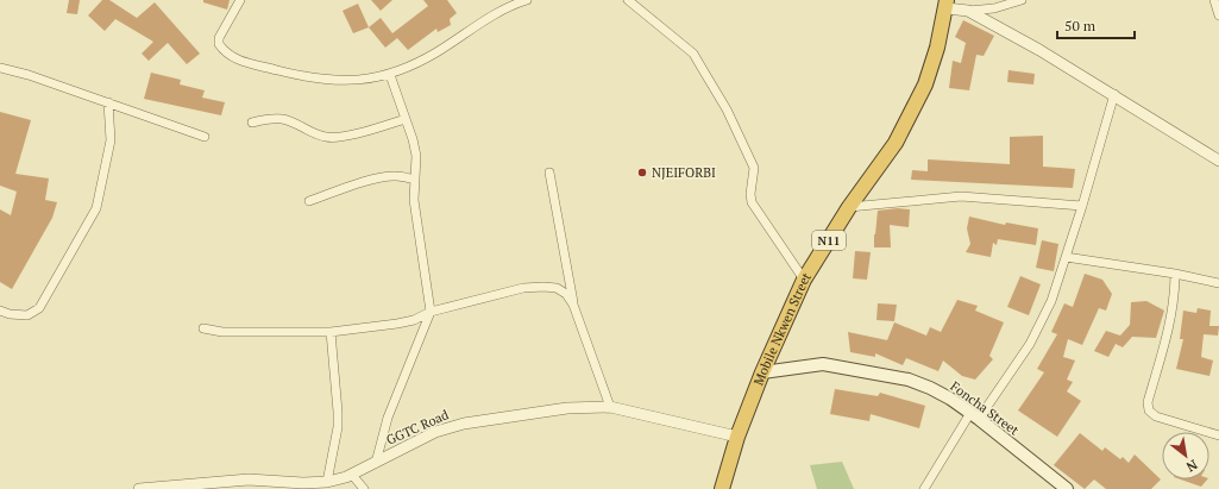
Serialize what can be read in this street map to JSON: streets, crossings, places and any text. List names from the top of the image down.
{
  "streets": {
    "highway": ["N11", "Mobile Nkwen Street"],
    "main road": ["Foncha Street"],
    "street": ["GGTC Road"]
  },
  "crossings": [
    ["Mobile Nkwen Street", "Foncha Street"],
    ["Mobile Nkwen Street", "GGTC Road"]
  ],
  "places": ["NJEIFORBI"],
  "scale_bar": "50 m",
  "north": "bottom right"
}
